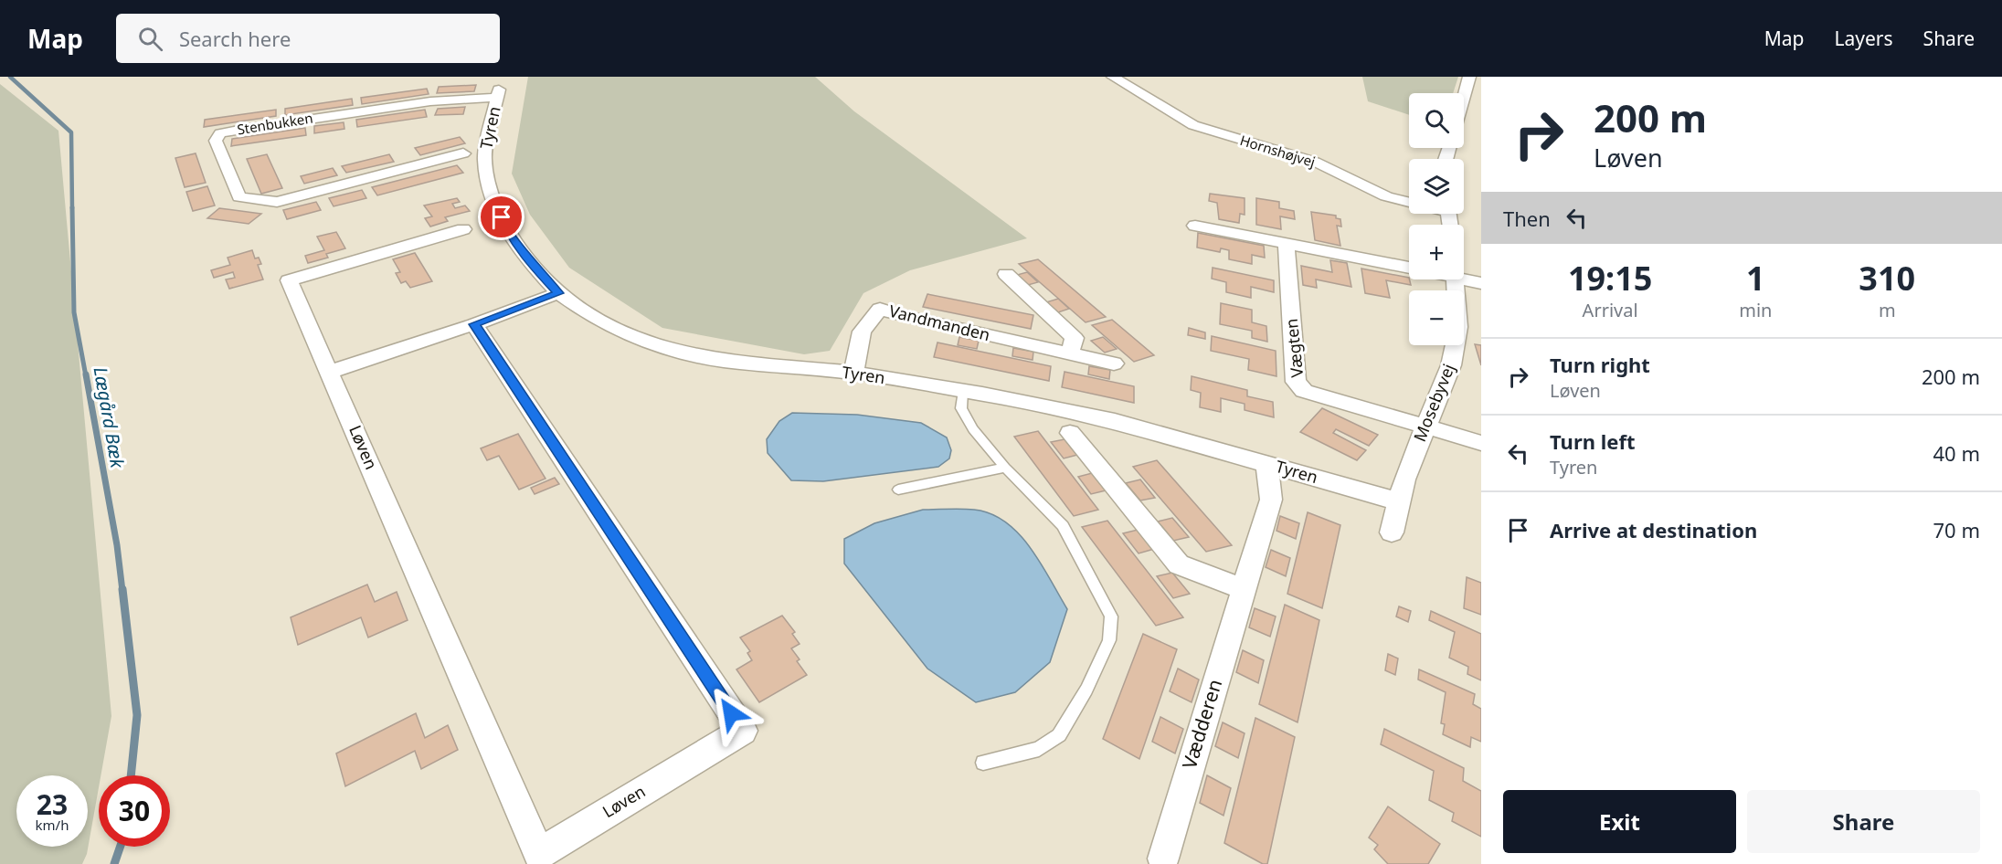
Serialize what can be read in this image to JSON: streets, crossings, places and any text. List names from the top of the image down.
{
  "streets": {
    "street": [
      "Stenbukken",
      "Tyren",
      "Hornshøjvej",
      "Vandmanden",
      "Vægten",
      "Mosebyvej",
      "Løven",
      "Vædderen"
    ]
  },
  "crossings": [
    ["Stenbukken", "Tyren"],
    ["Tyren", "Vandmanden"],
    ["Tyren", "Mosebyvej"],
    ["Tyren", "Vædderen"],
    ["Vægten", "Mosebyvej"]
  ],
  "water": ["Lægård Bæk"],
  "page": {
    "header": "Map",
    "search": "Search here",
    "nav": ["Map", "Layers", "Share"],
    "turn": ["200 m", "Løven"],
    "map_buttons": ["+", "−"],
    "then": "Then",
    "eta": [
      "19:15",
      "Arrival",
      "1",
      "min",
      "310",
      "m"
    ],
    "list": [
      {
        "name": "Turn right",
        "note": "Løven",
        "value": "200 m"
      },
      {
        "name": "Turn left",
        "note": "Tyren",
        "value": "40 m"
      },
      {
        "name": "Arrive at destination",
        "value": "70 m"
      }
    ],
    "speed": "23 km/h",
    "limit": "30",
    "buttons": ["Exit", "Share"]
  }
}
